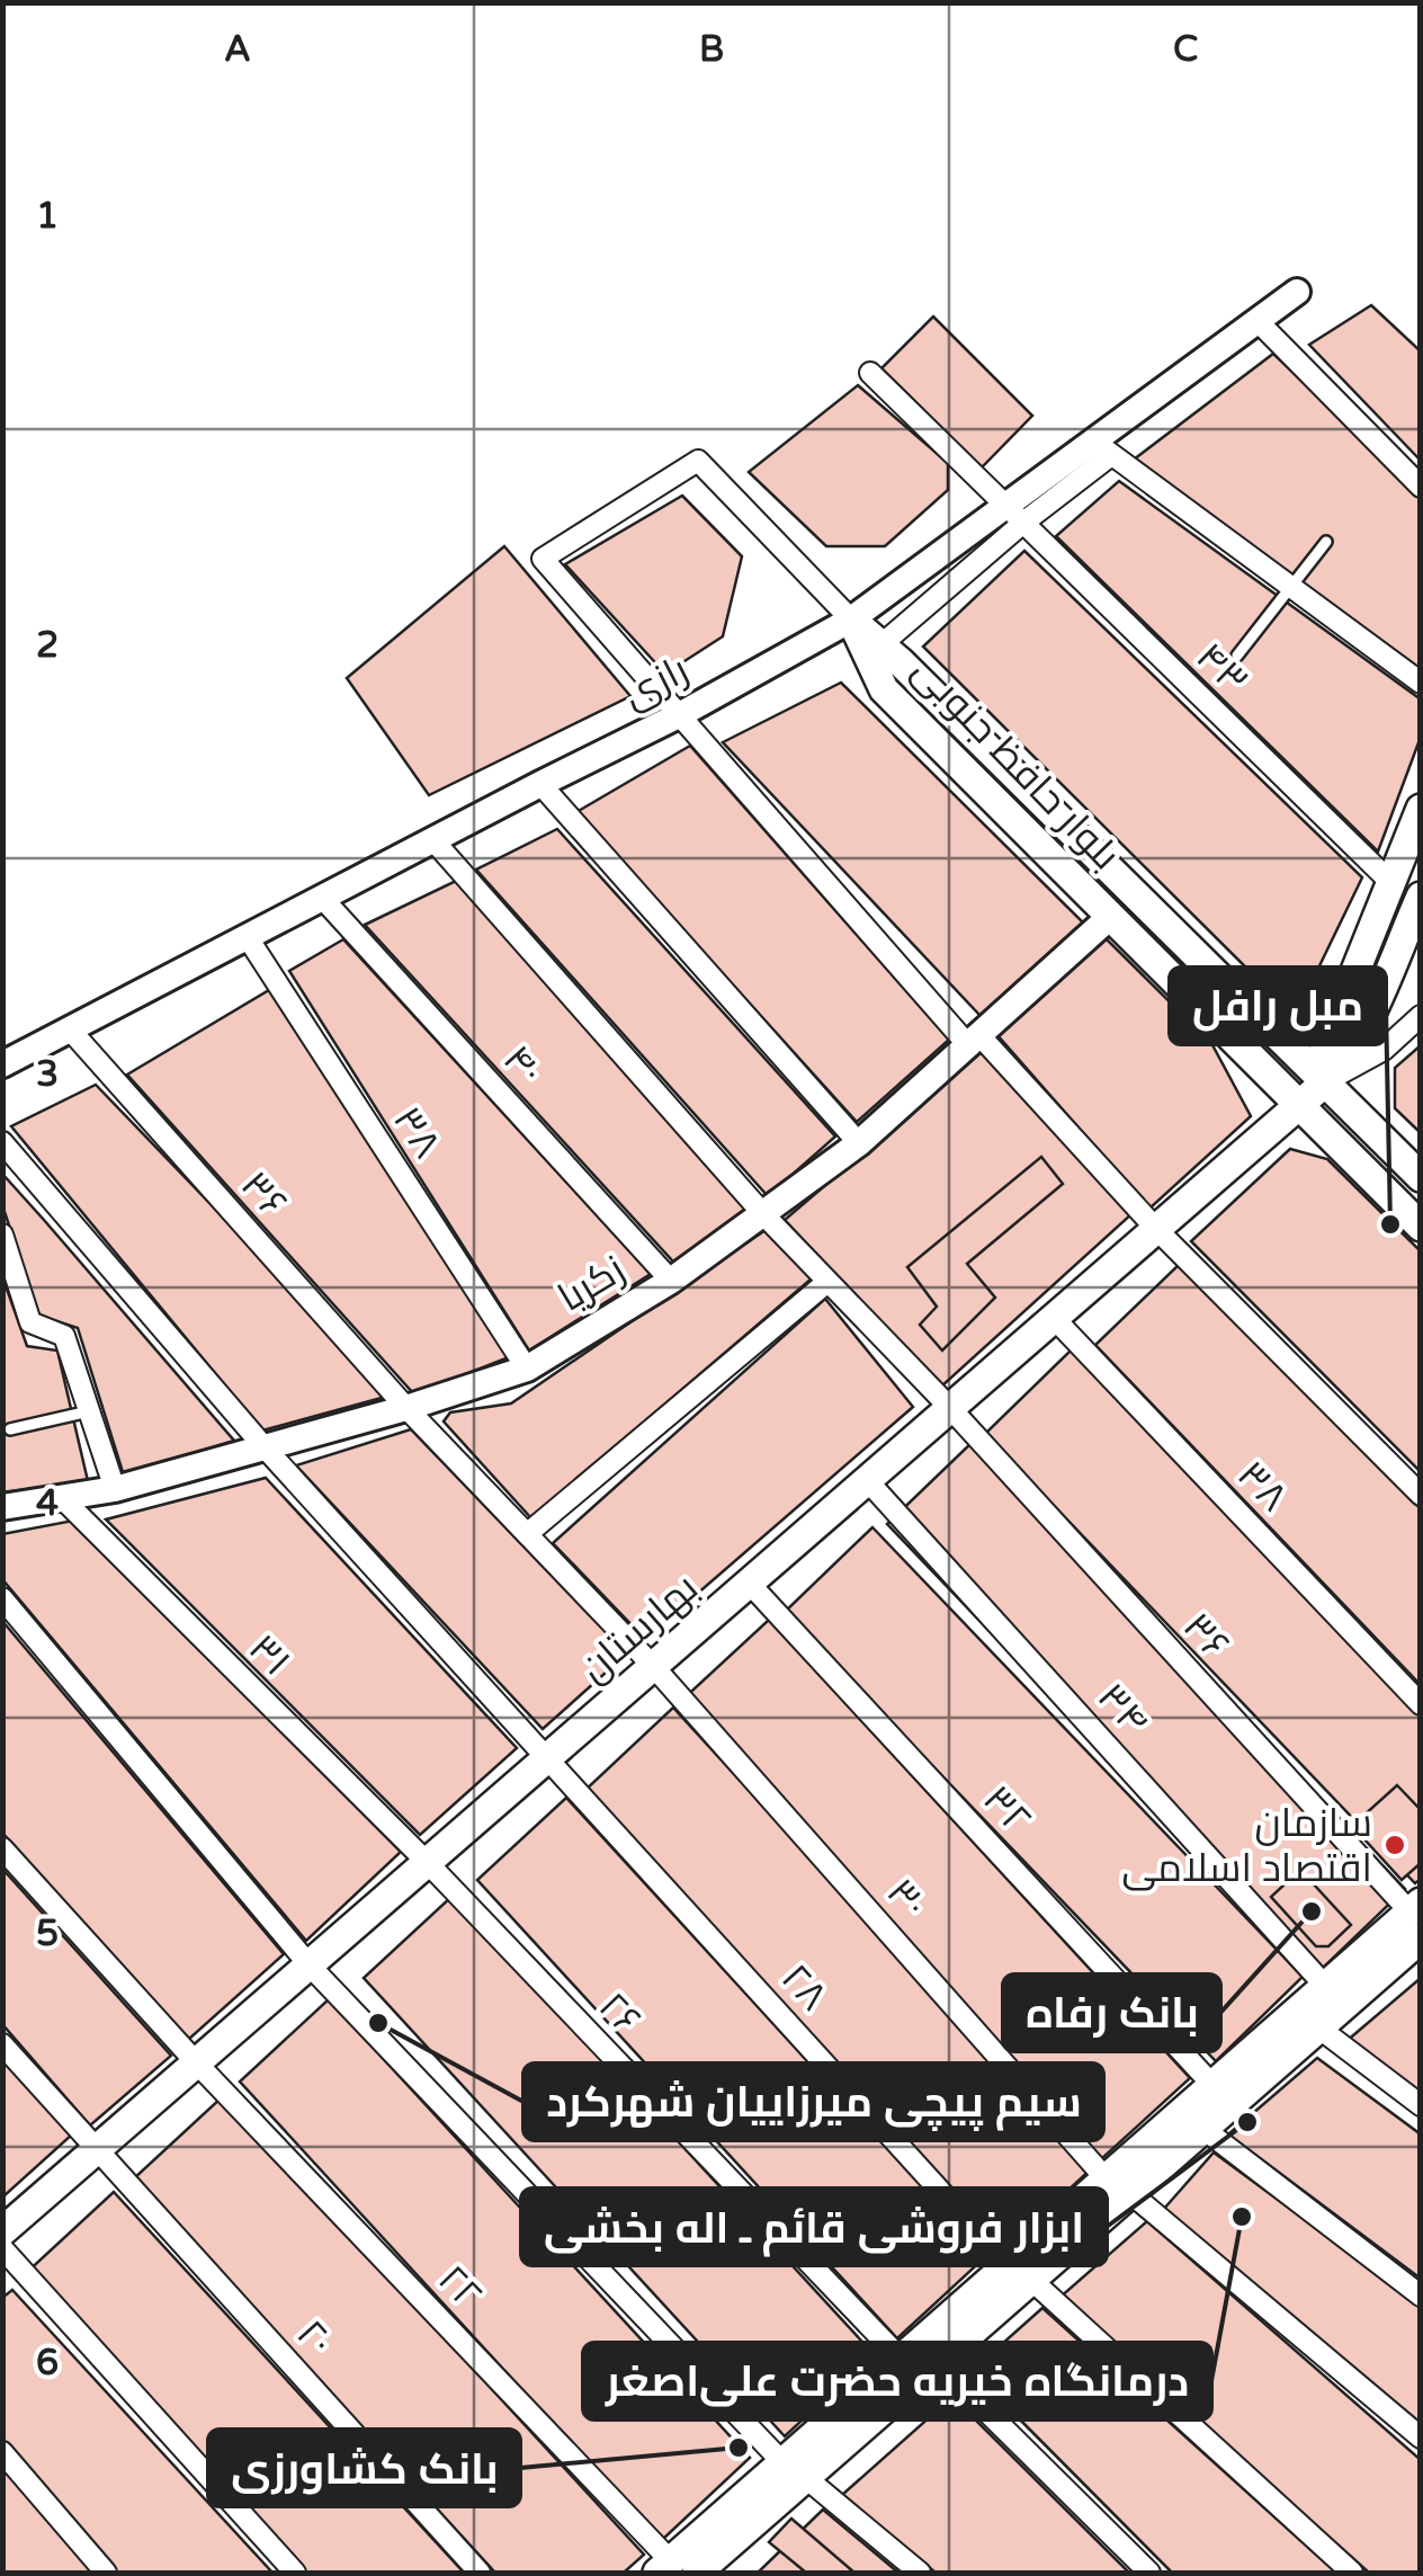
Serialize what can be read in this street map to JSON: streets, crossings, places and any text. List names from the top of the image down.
{
  "streets": {
    "main road": ["بلوار حافظ جنوبی", "بهارستان"],
    "street": [
      "۴۳",
      "رازی",
      "۴۰",
      "۳۸",
      "۳۶",
      "زکریا",
      "۳۱",
      "۳۴",
      "۳۲",
      "۳۰",
      "۲۸",
      "۲۶",
      "۲۲",
      "۲۰"
    ]
  },
  "crossings": [
    ["۴۳", "رازی"],
    ["رازی", "بلوار حافظ جنوبی"],
    ["رازی", "۴۰"],
    ["رازی", "۳۸"],
    ["رازی", "۳۶"],
    ["بلوار حافظ جنوبی", "زکریا"],
    ["بلوار حافظ جنوبی", "بهارستان"],
    ["۴۰", "زکریا"],
    ["۳۸", "زکریا"],
    ["۳۸", "بهارستان"],
    ["۳۶", "زکریا"],
    ["۳۶", "بهارستان"],
    ["۳۶", "۳۰"],
    ["زکریا", "۳۱"],
    ["زکریا", "۲۸"],
    ["بهارستان", "۳۱"],
    ["بهارستان", "۳۴"],
    ["بهارستان", "۳۲"],
    ["بهارستان", "۳۰"],
    ["بهارستان", "۲۸"],
    ["بهارستان", "۲۶"],
    ["بهارستان", "۲۲"],
    ["بهارستان", "۲۰"],
    ["۳۱", "۲۶"]
  ],
  "places": [
    "مبل رافل",
    "سازمان اقتصاد اسلامی",
    "بانک رفاه",
    "سیم پیچی میرزاییان شهرکرد",
    "ابزار فروشی قائم ـ اله بخشی",
    "درمانگاه خیریه حضرت علی‌اصغر",
    "بانک کشاورزی"
  ],
  "grid": {
    "columns": ["A", "B", "C"],
    "rows": [
      "1",
      "2",
      "3",
      "4",
      "5",
      "6"
    ]
  }
}
